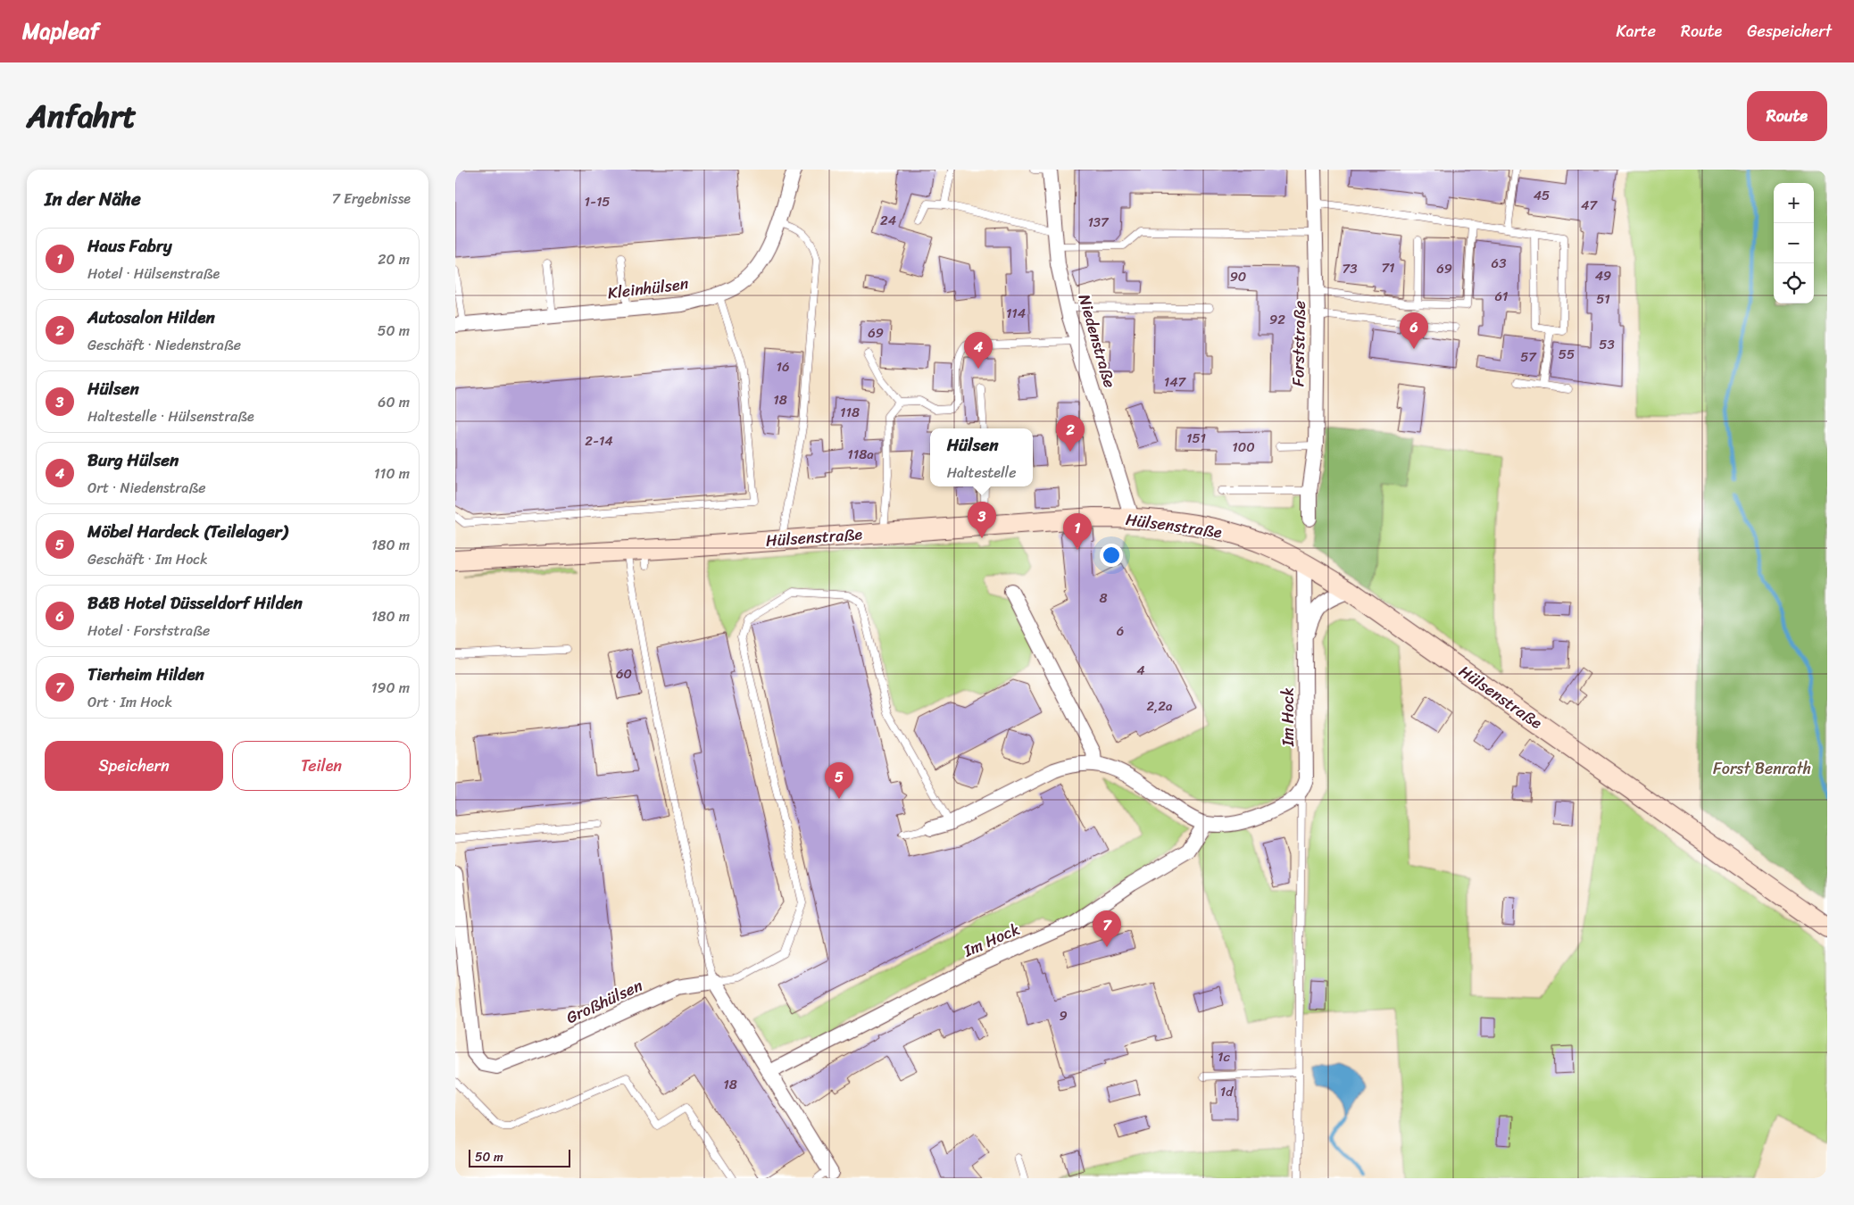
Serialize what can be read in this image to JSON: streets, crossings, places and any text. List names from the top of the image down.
{
  "streets": {
    "main road": ["Hülsenstraße"],
    "street": [
      "Kleinhülsen",
      "Niedenstraße",
      "Forststraße",
      "Im Hock",
      "Großhülsen"
    ]
  },
  "crossings": [
    ["Niedenstraße", "Hülsenstraße"],
    ["Hülsenstraße", "Im Hock"]
  ],
  "parks": ["Forst Benrath"],
  "house_numbers": [
    "45",
    "1-15",
    "47",
    "24",
    "137",
    "63",
    "71",
    "73",
    "69",
    "49",
    "90",
    "61",
    "51",
    "114",
    "92",
    "69",
    "53",
    "55",
    "57",
    "16",
    "147",
    "18",
    "118",
    "151",
    "2-14",
    "100",
    "118a",
    "8",
    "6",
    "4",
    "60",
    "2,2a",
    "9",
    "1c",
    "18",
    "1d"
  ],
  "scale_bar": "50 m",
  "page": {
    "header": "Mapleaf",
    "nav": ["Karte", "Route", "Gespeichert"],
    "title": "Anfahrt",
    "buttons": [
      "Route",
      ["Speichern", "Teilen"]
    ],
    "heading": ["In der Nähe", "7 Ergebnisse"],
    "map_buttons": ["+", "−"],
    "list": [
      {
        "mark": "1",
        "name": "Haus Fabry",
        "note": "Hotel · Hülsenstraße",
        "value": "20 m"
      },
      {
        "mark": "2",
        "name": "Autosalon Hilden",
        "note": "Geschäft · Niedenstraße",
        "value": "50 m"
      },
      {
        "mark": "3",
        "name": "Hülsen",
        "note": "Haltestelle · Hülsenstraße",
        "value": "60 m"
      },
      {
        "mark": "4",
        "name": "Burg Hülsen",
        "note": "Ort · Niedenstraße",
        "value": "110 m"
      },
      {
        "mark": "5",
        "name": "Möbel Hardeck (Teilelager)",
        "note": "Geschäft · Im Hock",
        "value": "180 m"
      },
      {
        "mark": "6",
        "name": "B&B Hotel Düsseldorf Hilden",
        "note": "Hotel · Forststraße",
        "value": "180 m"
      },
      {
        "mark": "7",
        "name": "Tierheim Hilden",
        "note": "Ort · Im Hock",
        "value": "190 m"
      }
    ],
    "pins": [
      "6",
      "4",
      "2",
      "3",
      "1",
      "5",
      "7"
    ],
    "popup": ["Hülsen", "Haltestelle"],
    "scale": "50 m"
  }
}
